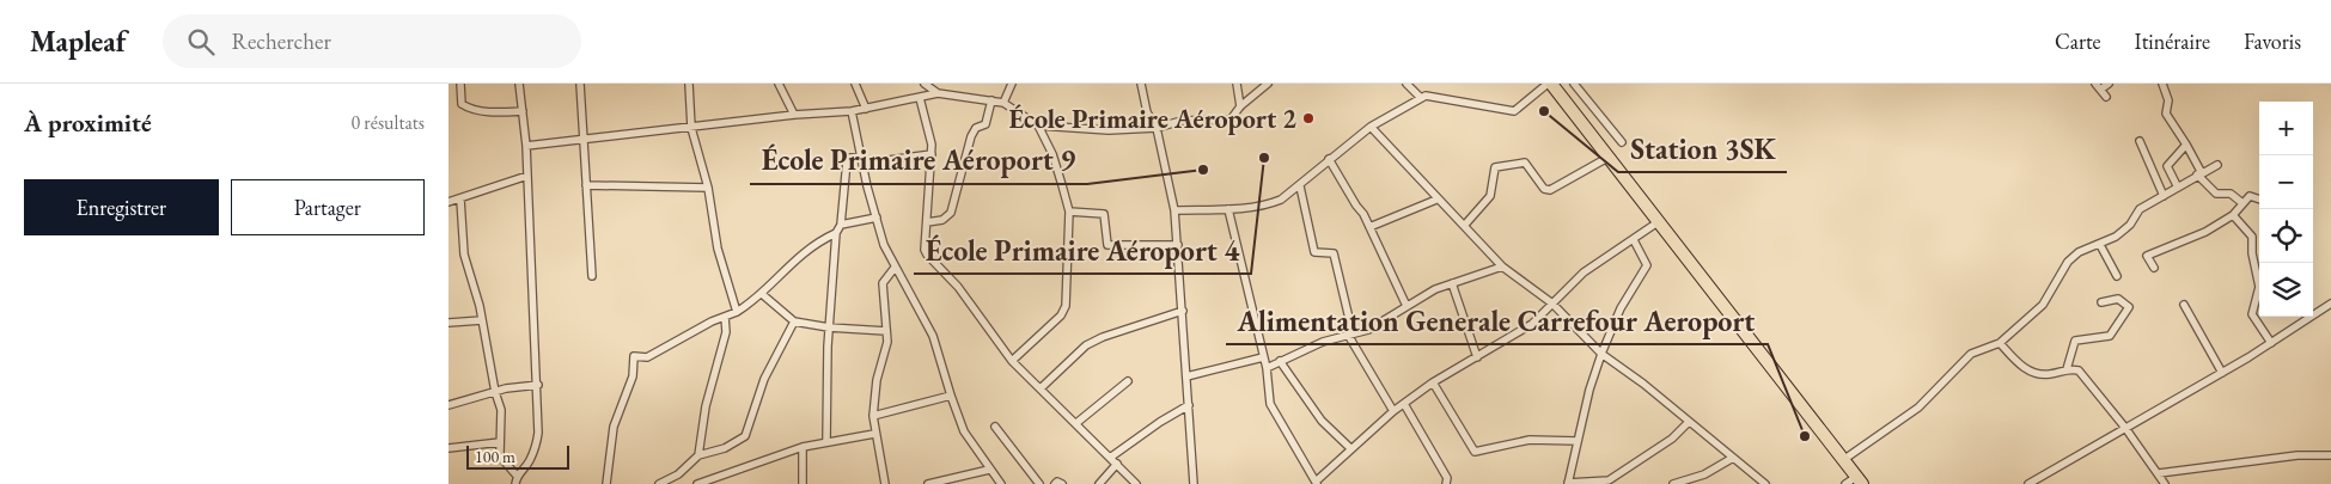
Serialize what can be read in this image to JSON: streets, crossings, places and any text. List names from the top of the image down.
{
  "places": [
    "Station 3SK",
    "École Primaire Aéroport 2",
    "École Primaire Aéroport 4",
    "École Primaire Aéroport 9",
    "Alimentation Generale Carrefour Aeroport"
  ],
  "scale_bar": "100 m",
  "page": {
    "header": "Mapleaf",
    "search": "Rechercher",
    "nav": ["Carte", "Itinéraire", "Favoris"],
    "heading": ["À proximité", "0 résultats"],
    "map_buttons": ["+", "−"],
    "buttons": ["Enregistrer", "Partager"],
    "scale": "100 m"
  }
}
